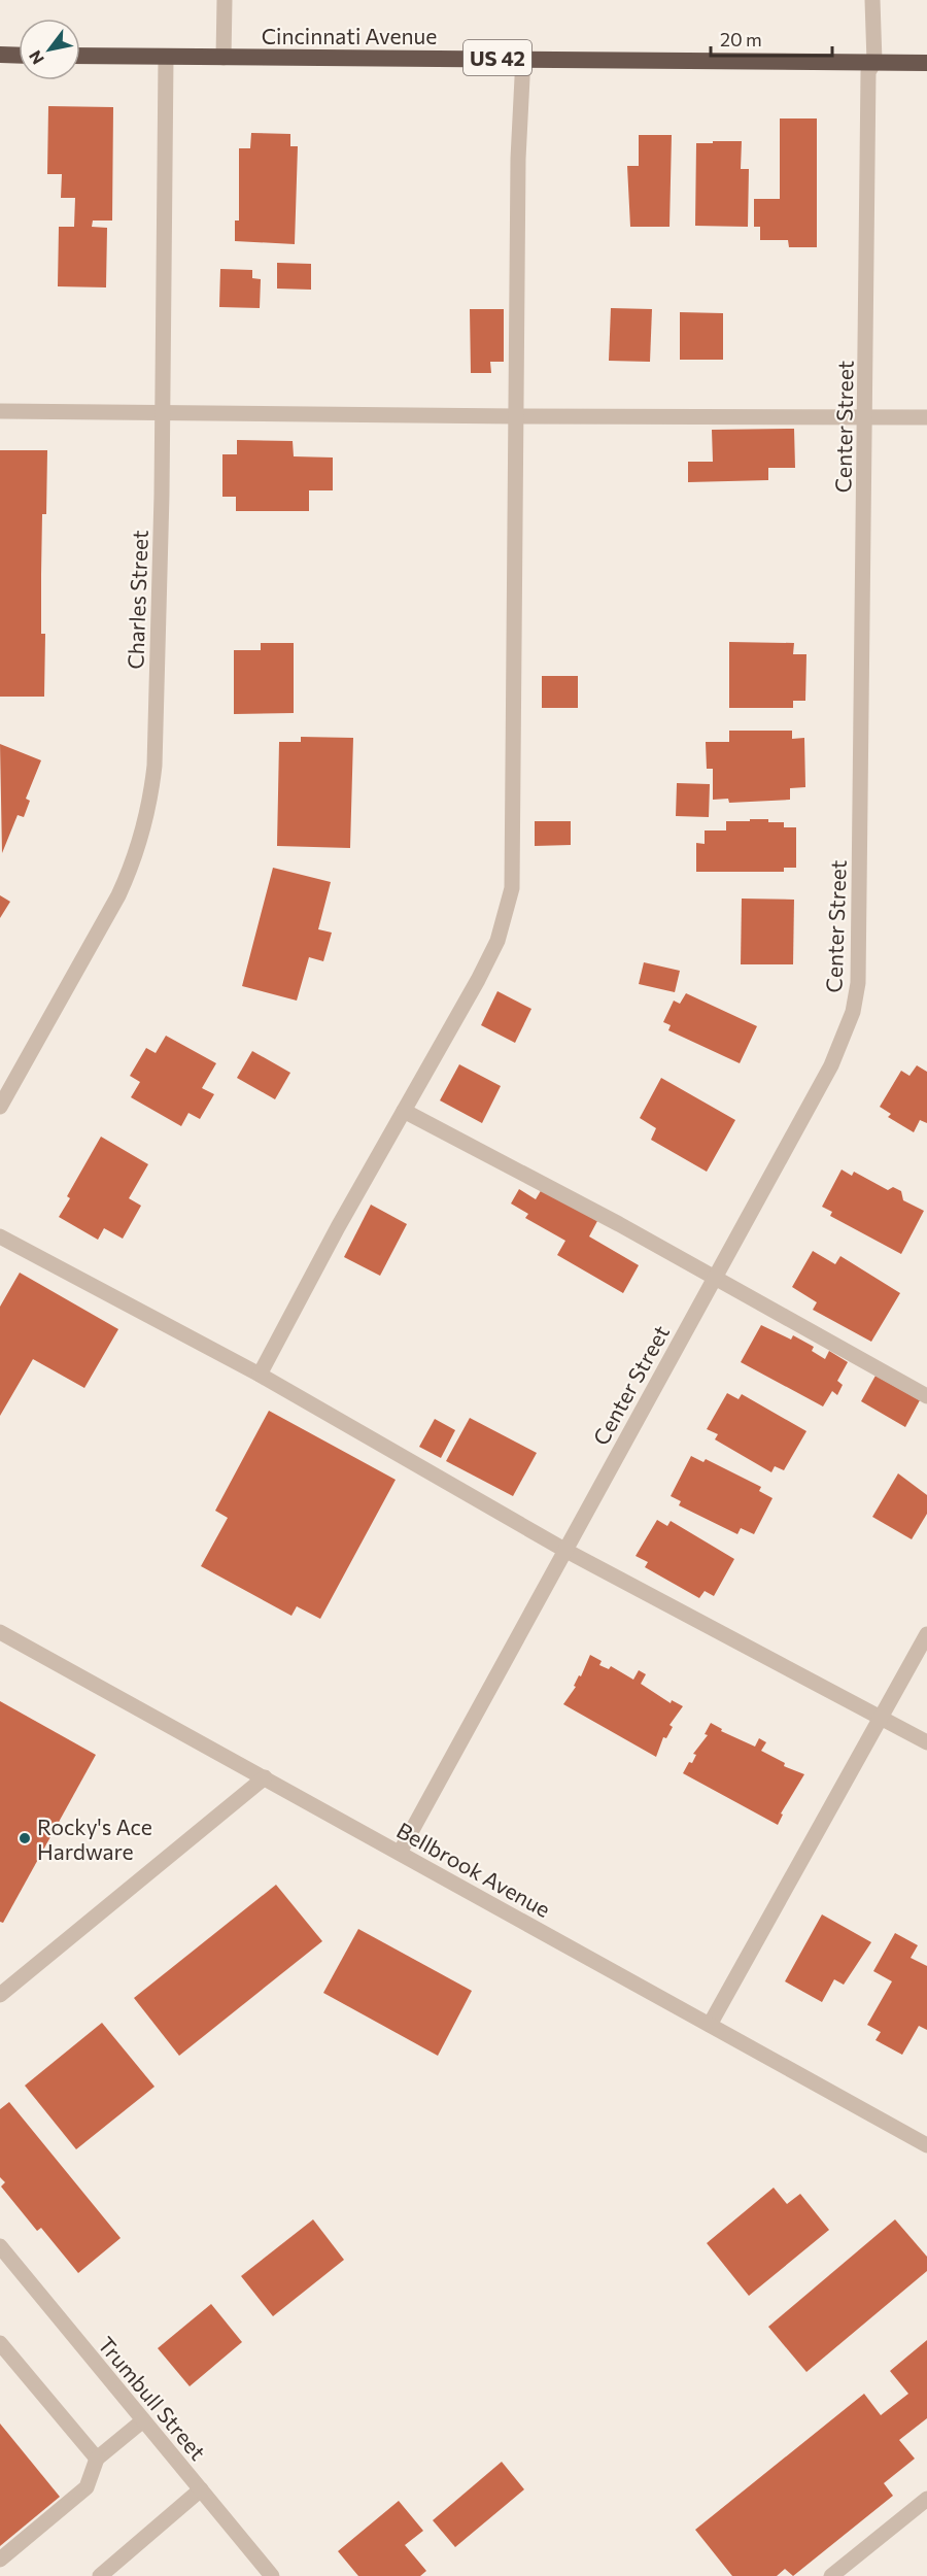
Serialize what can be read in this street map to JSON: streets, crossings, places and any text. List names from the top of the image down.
{
  "streets": {
    "highway": ["Cincinnati Avenue", "US 42"],
    "street": [
      "Center Street",
      "Charles Street",
      "Bellbrook Avenue",
      "Trumbull Street"
    ]
  },
  "crossings": [
    ["Cincinnati Avenue", "Center Street"],
    ["Cincinnati Avenue", "Charles Street"],
    ["Center Street", "Bellbrook Avenue"]
  ],
  "places": ["Rocky's Ace Hardware"],
  "scale_bar": "20 m",
  "north": "bottom left"
}
